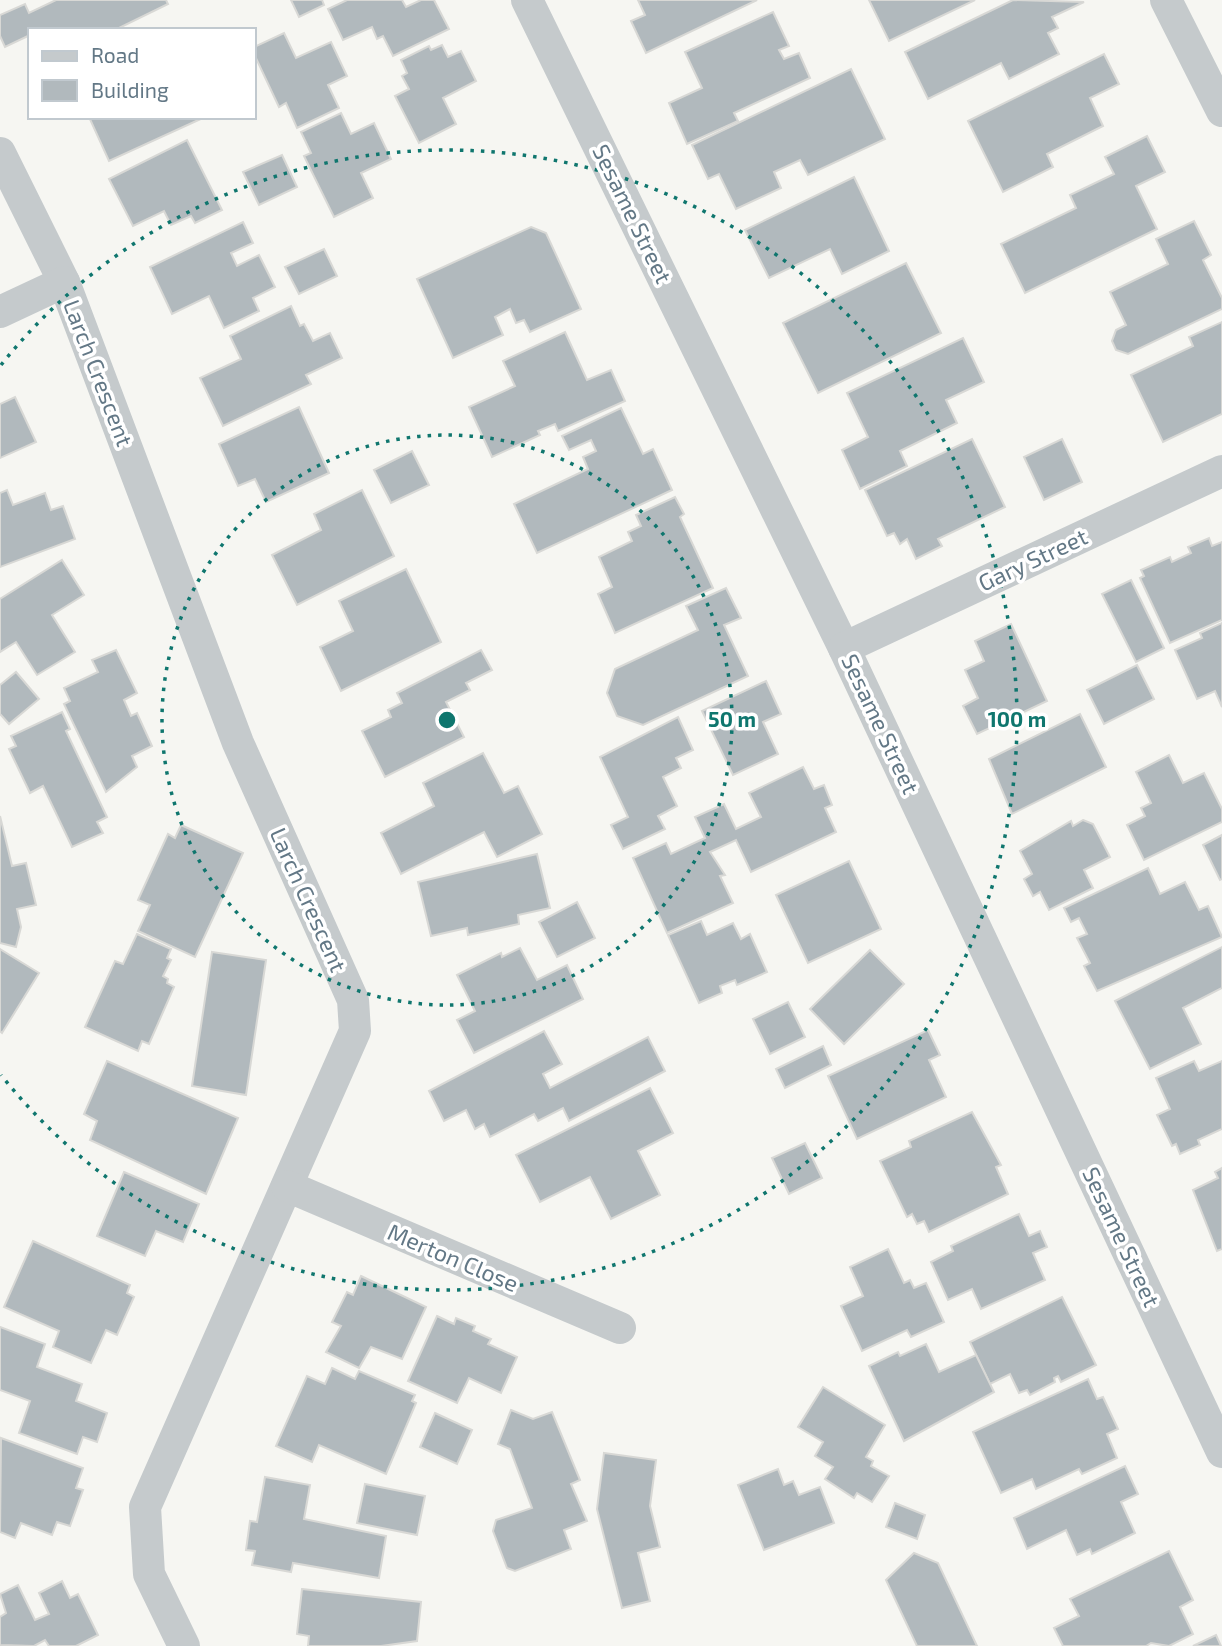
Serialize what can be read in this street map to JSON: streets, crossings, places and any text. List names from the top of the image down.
{
  "streets": {
    "street": [
      "Sesame Street",
      "Larch Crescent",
      "Gary Street",
      "Merton Close"
    ]
  },
  "crossings": [
    ["Sesame Street", "Gary Street"],
    ["Larch Crescent", "Merton Close"]
  ],
  "legend": ["Road", "Building"],
  "rings": ["50 m", "100 m"]
}
